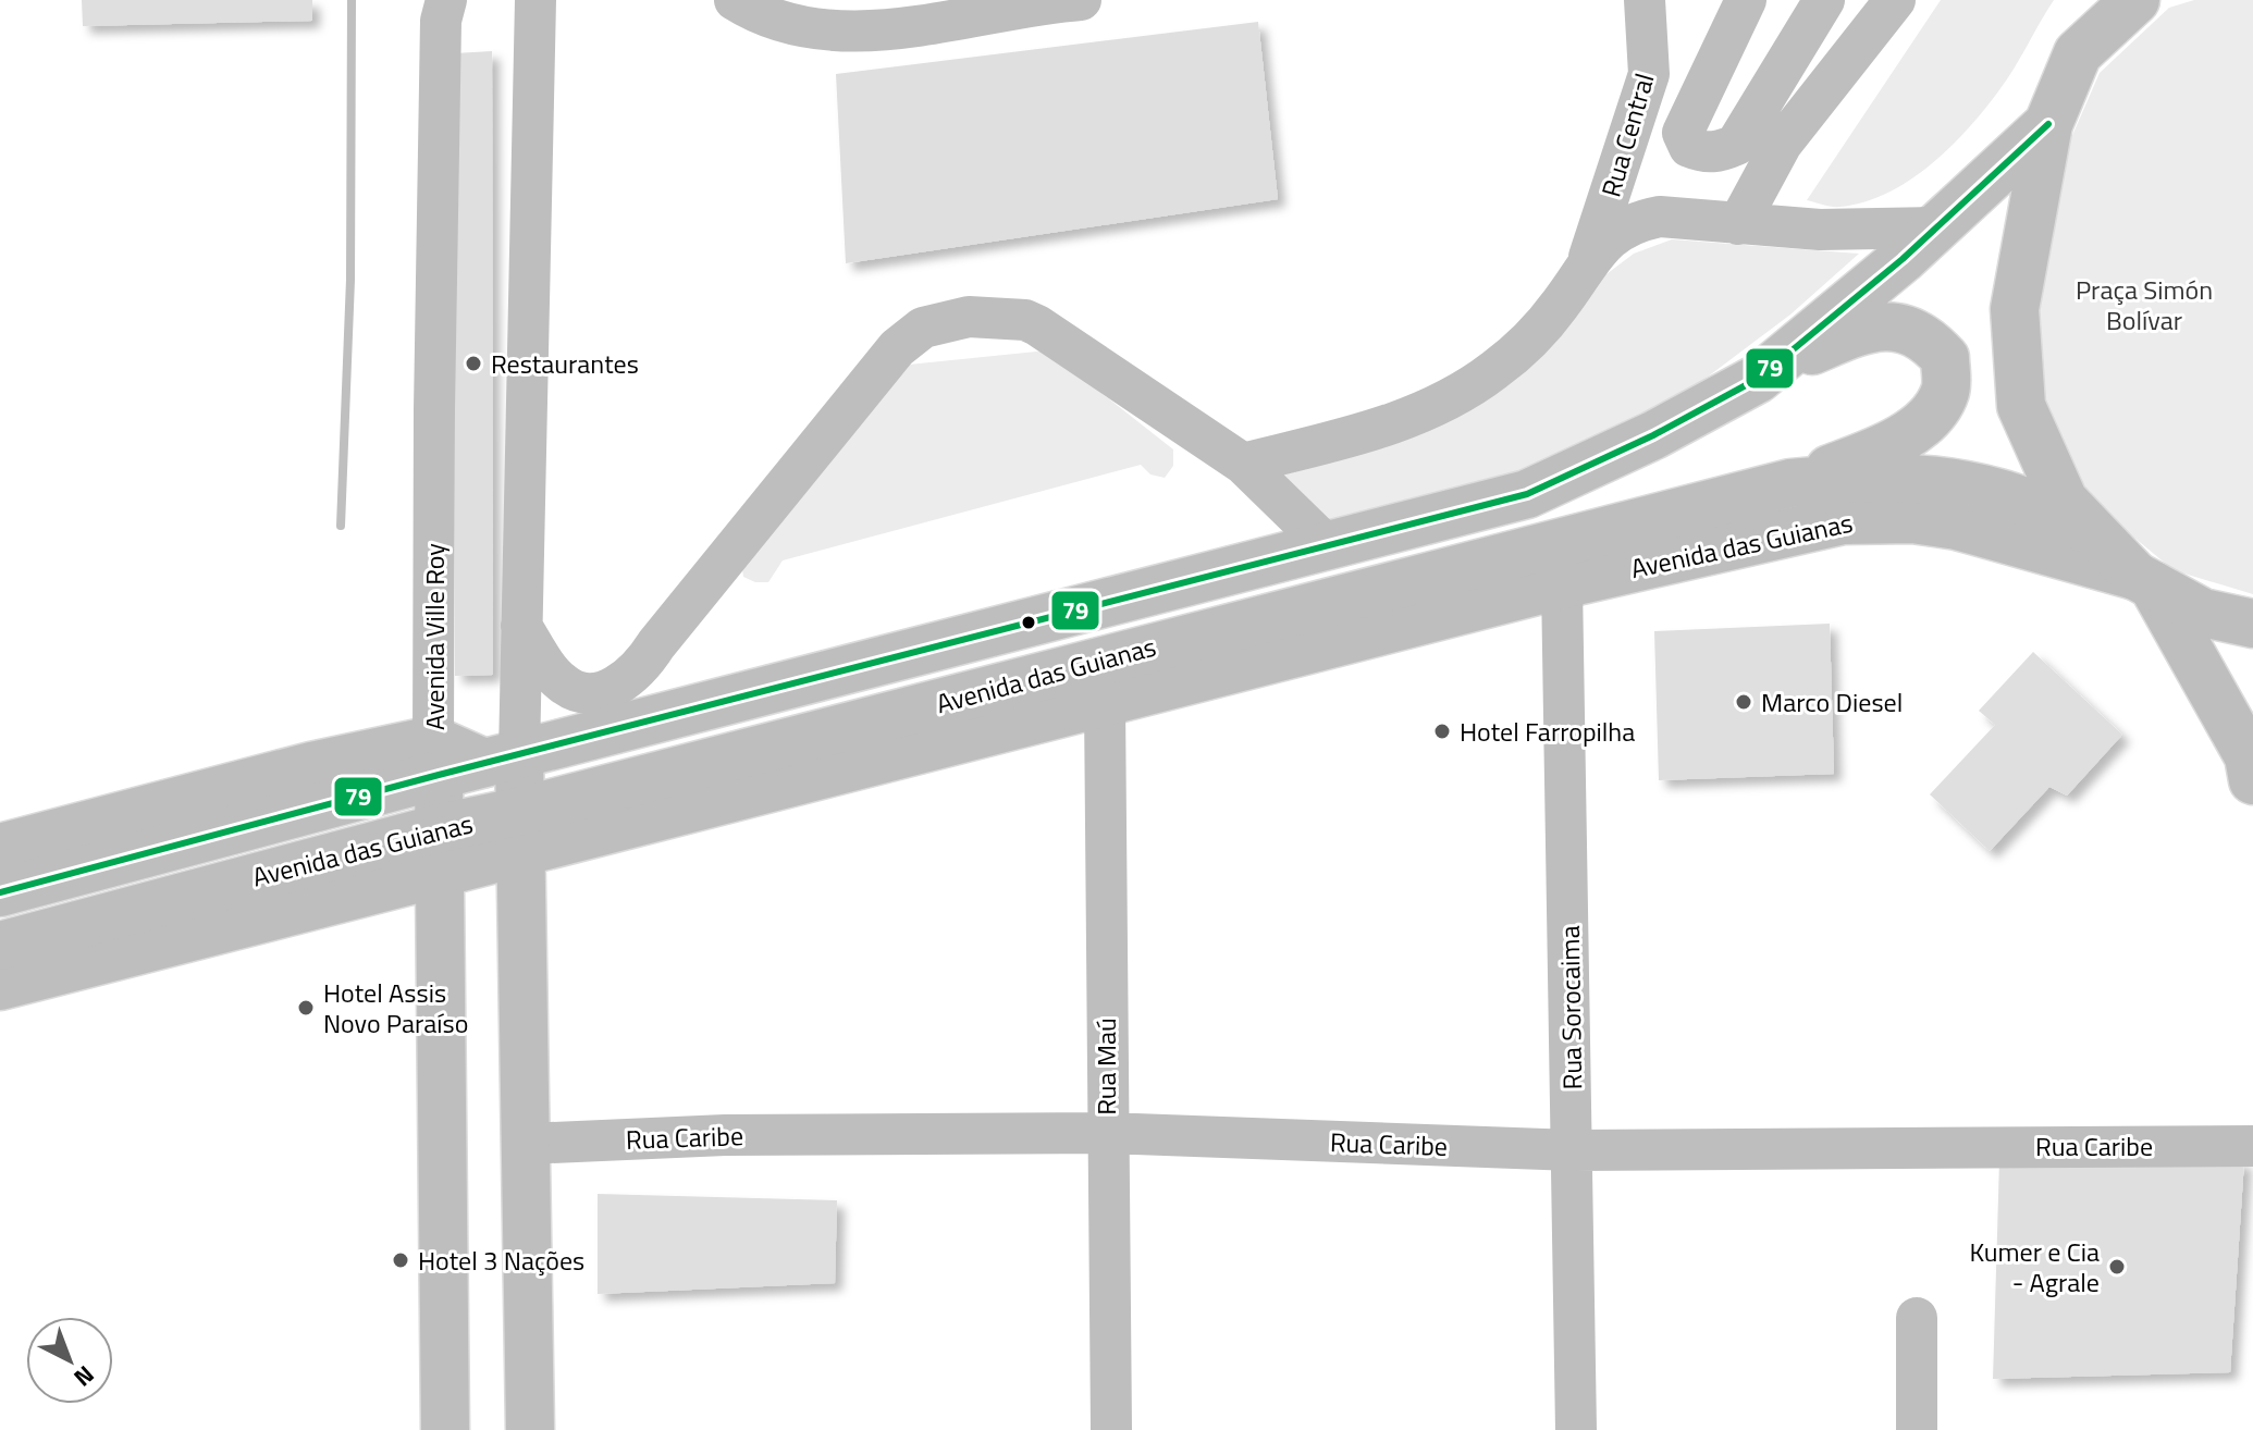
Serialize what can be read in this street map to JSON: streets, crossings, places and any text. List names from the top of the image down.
{
  "streets": {
    "main road": ["Avenida das Guianas", "Avenida Ville Roy"],
    "street": [
      "Rua Central",
      "Rua Sorocaima",
      "Rua Maú",
      "Rua Caribe"
    ]
  },
  "crossings": [
    ["Avenida das Guianas", "Avenida Ville Roy"],
    ["Avenida das Guianas", "Rua Sorocaima"],
    ["Avenida das Guianas", "Rua Maú"],
    ["Rua Sorocaima", "Rua Caribe"],
    ["Rua Maú", "Rua Caribe"]
  ],
  "parks": ["Praça Simón Bolívar"],
  "places": [
    "Restaurantes",
    "Marco Diesel",
    "Hotel Farropilha",
    "Hotel Assis Novo Paraíso",
    "Hotel 3 Nações",
    "Kumer e Cia - Agrale"
  ],
  "lines": ["transit line 79"],
  "north": "bottom right"
}
